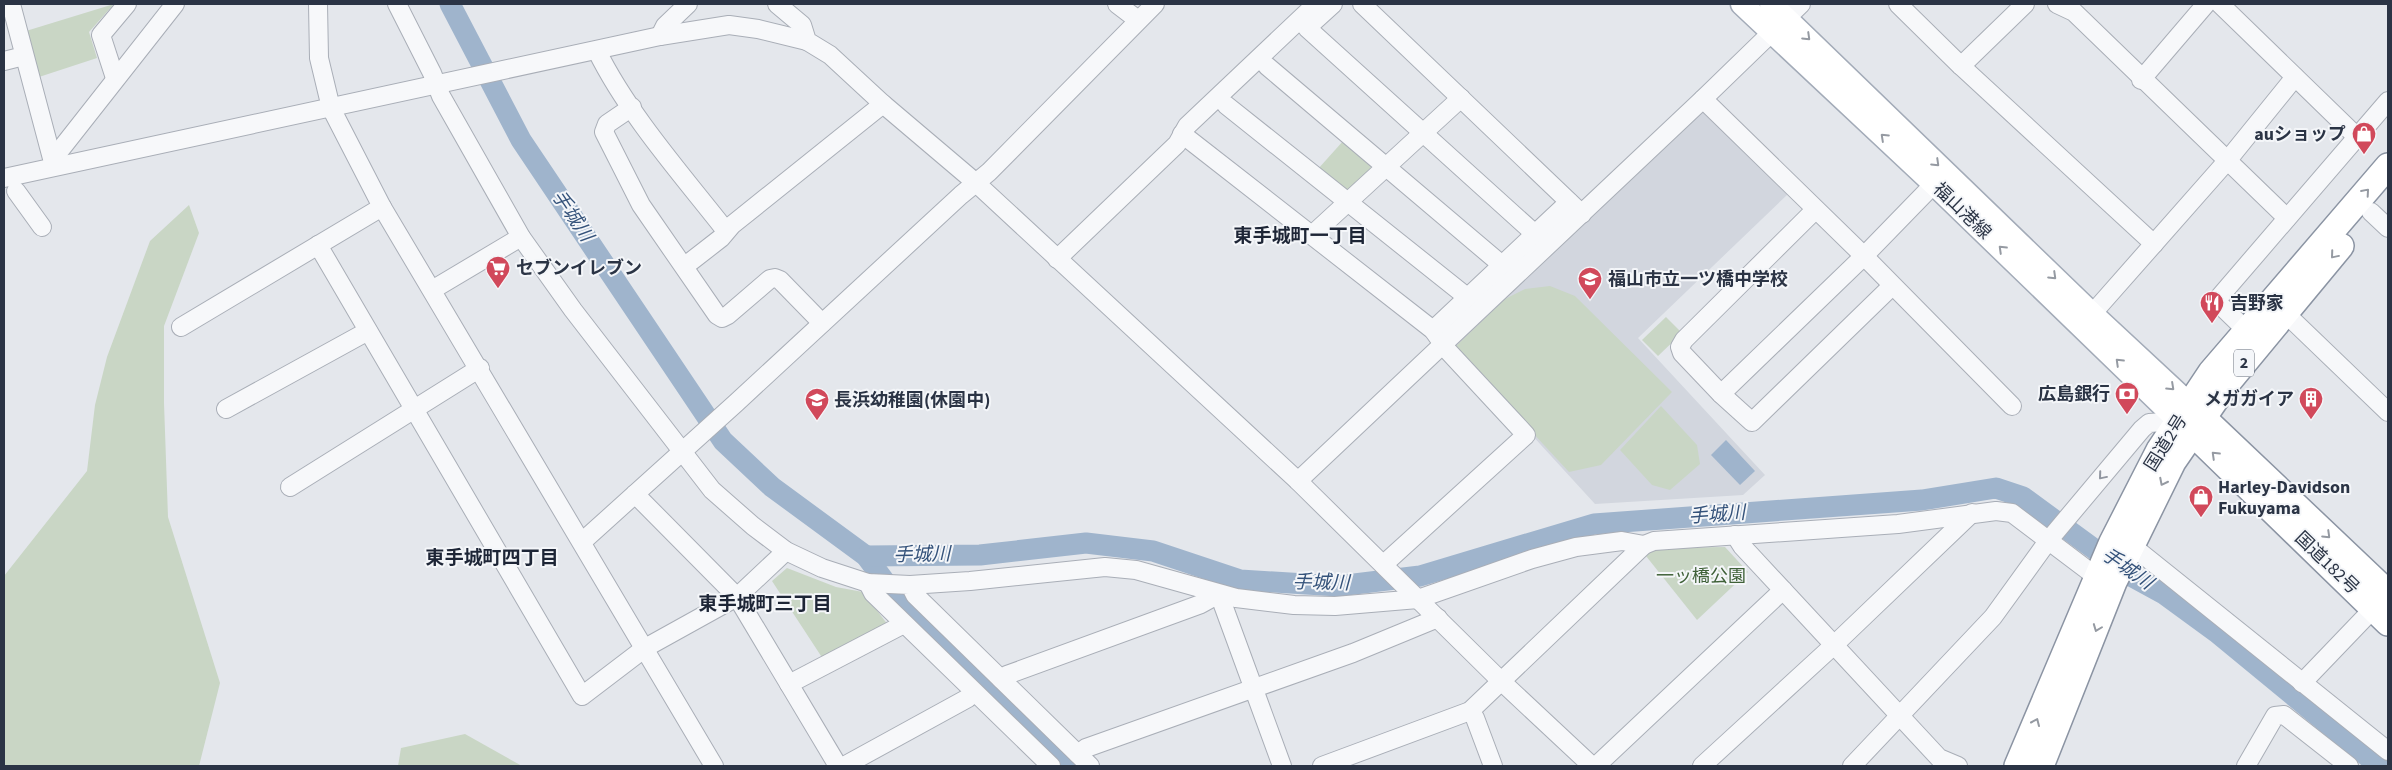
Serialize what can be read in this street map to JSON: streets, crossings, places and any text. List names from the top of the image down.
{
  "streets": {
    "highway": ["2", "国道2号", "国道182号"],
    "main road": ["福山港線"]
  },
  "crossings": [
    ["福山港線", "国道2号"],
    ["福山港線", "国道182号"],
    ["国道2号", "国道182号"]
  ],
  "districts": ["東手城町一丁目", "東手城町四丁目", "東手城町三丁目"],
  "water": ["手城川"],
  "parks": ["一ッ橋公園"],
  "places": {
    "shop": ["auショップ", "Harley-Davidson Fukuyama"],
    "supermarket": ["セブンイレブン"],
    "school or university": ["福山市立一ツ橋中学校", "長浜幼稚園(休園中)"],
    "restaurant": ["吉野家"],
    "bank": ["広島銀行"],
    "building": ["メガガイア"]
  }
}
